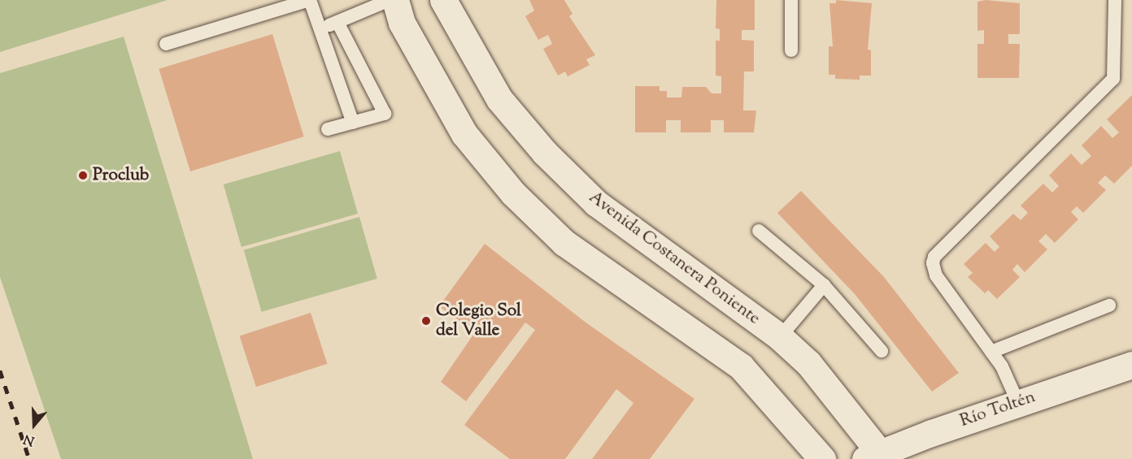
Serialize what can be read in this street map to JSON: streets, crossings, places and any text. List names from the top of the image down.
{
  "streets": {
    "street": ["Avenida Costanera Poniente", "Río Toltén"]
  },
  "crossings": [
    ["Avenida Costanera Poniente", "Río Toltén"]
  ],
  "places": ["Proclub", "Colegio Sol del Valle"],
  "north": "bottom"
}
